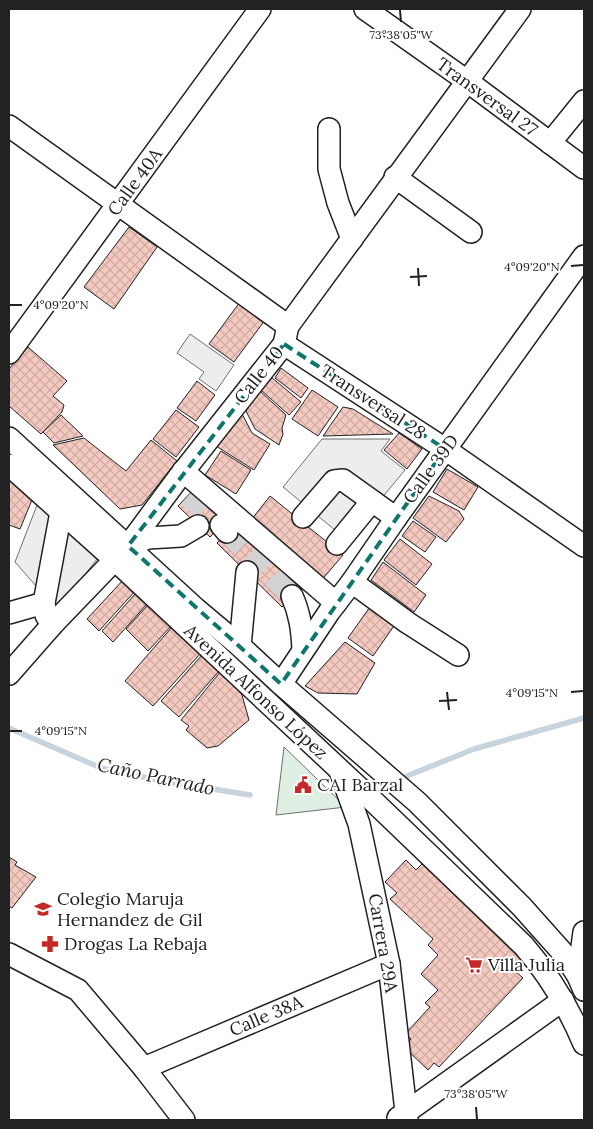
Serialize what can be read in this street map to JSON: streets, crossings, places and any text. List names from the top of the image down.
{
  "streets": {
    "street": [
      "Transversal 27",
      "Calle 40A",
      "Calle 40",
      "Transversal 28",
      "Calle 39D",
      "Avenida Alfonso López",
      "Carrera 29A",
      "Calle 38A"
    ]
  },
  "crossings": [
    ["Transversal 27", "Calle 40"],
    ["Calle 40A", "Transversal 28"],
    ["Calle 40", "Transversal 28"],
    ["Calle 40", "Avenida Alfonso López"],
    ["Transversal 28", "Calle 39D"],
    ["Calle 39D", "Avenida Alfonso López"],
    ["Avenida Alfonso López", "Carrera 29A"],
    ["Carrera 29A", "Calle 38A"]
  ],
  "water": ["Caño Parrado"],
  "places": {
    "public building": ["CAI Barzal"],
    "school or university": ["Colegio Maruja Hernandez de Gil"],
    "pharmacy": ["Drogas La Rebaja"],
    "supermarket": ["Villa Julia"]
  },
  "coordinates": ["73°38'05\"W", "4°09'20\"N", "4°09'15\"N"]
}
